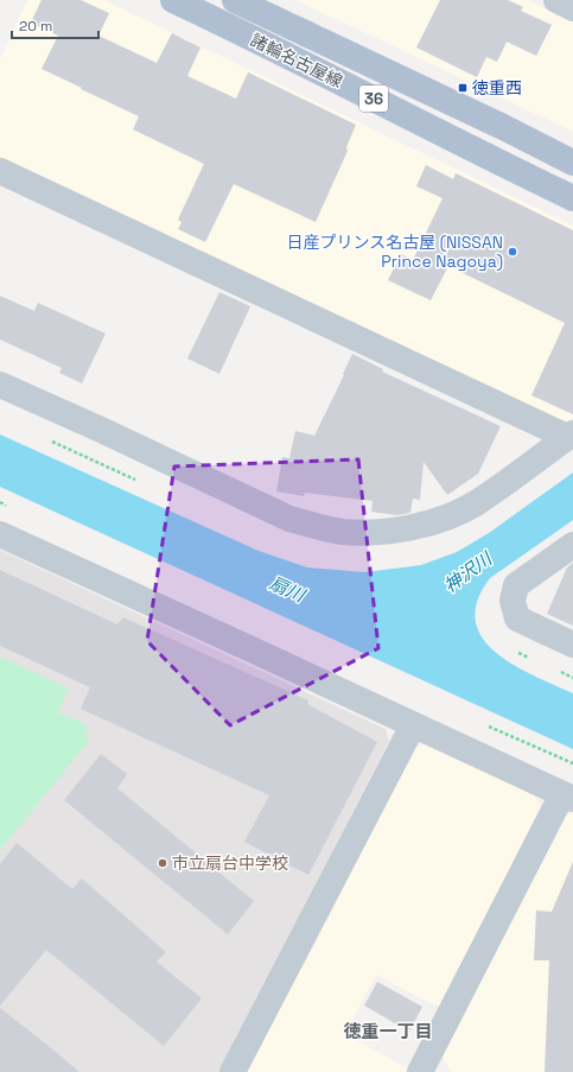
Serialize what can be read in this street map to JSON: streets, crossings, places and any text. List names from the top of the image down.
{
  "streets": {
    "main road": ["諸輪名古屋線", "36"]
  },
  "districts": ["徳重一丁目"],
  "water": ["神沢川", "扇川"],
  "places": {
    "transit": ["徳重西"],
    "other": ["日産プリンス名古屋 (NISSAN Prince Nagoya)", "市立扇台中学校"]
  },
  "scale_bar": "20 m"
}
